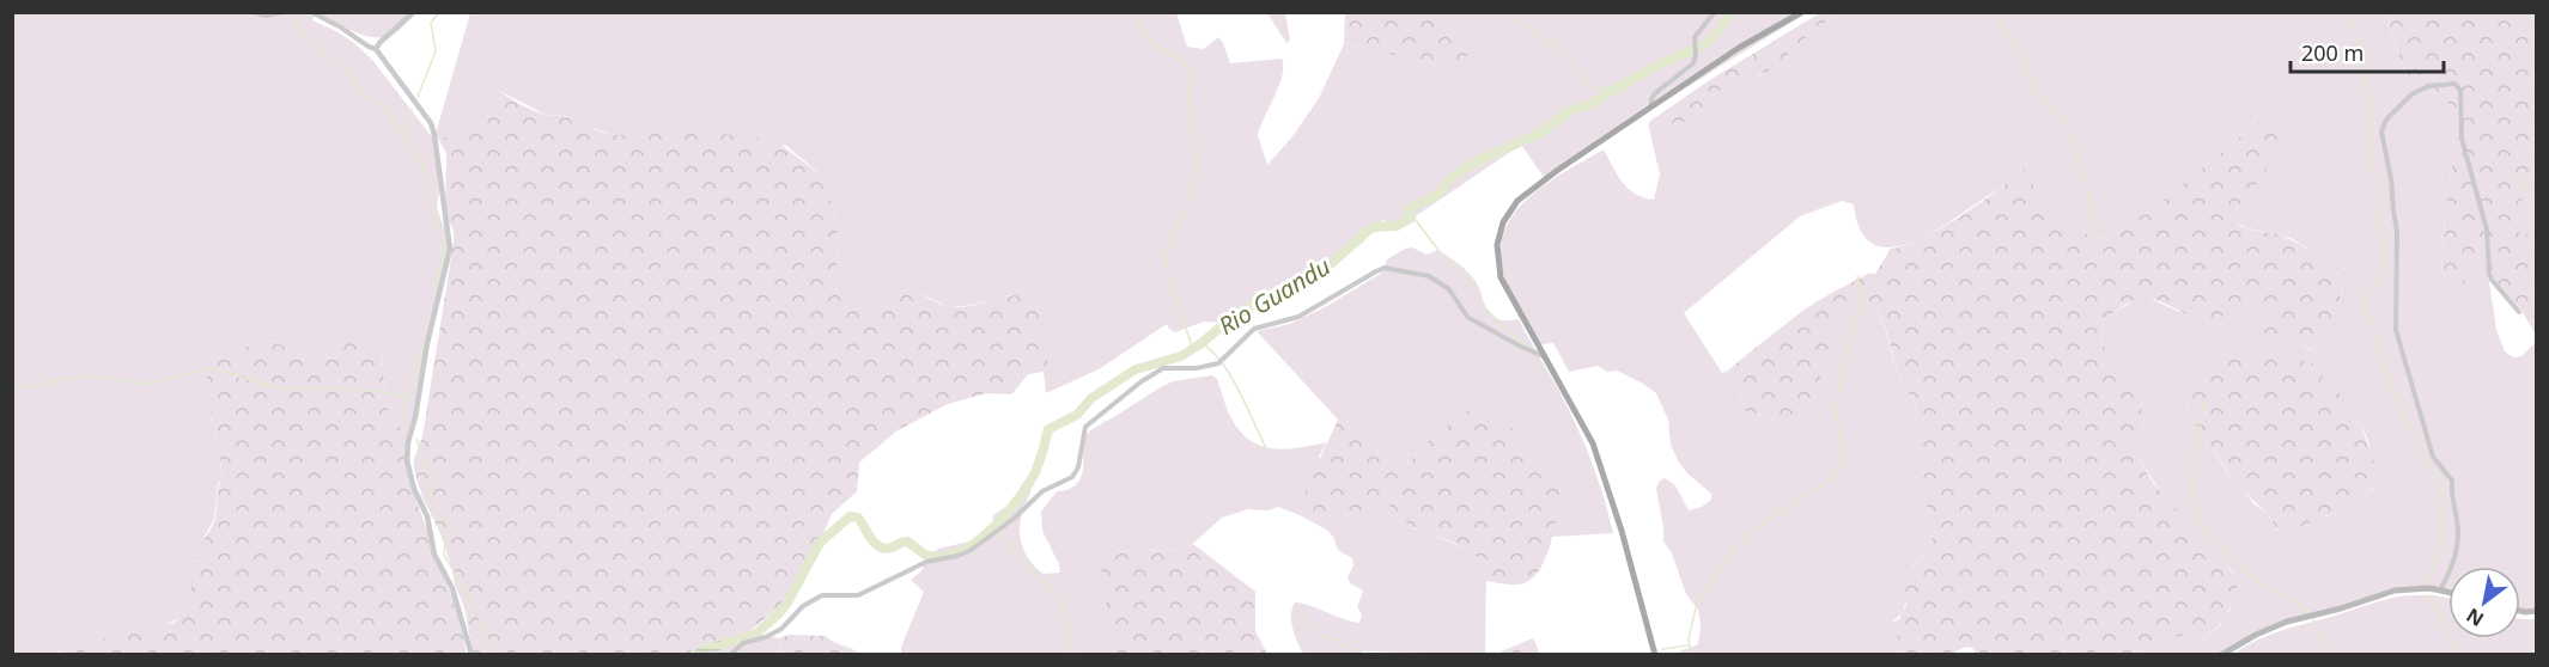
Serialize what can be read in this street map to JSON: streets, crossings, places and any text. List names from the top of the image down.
{
  "water": ["Rio Guandu"],
  "scale_bar": "200 m",
  "north": "bottom left"
}
